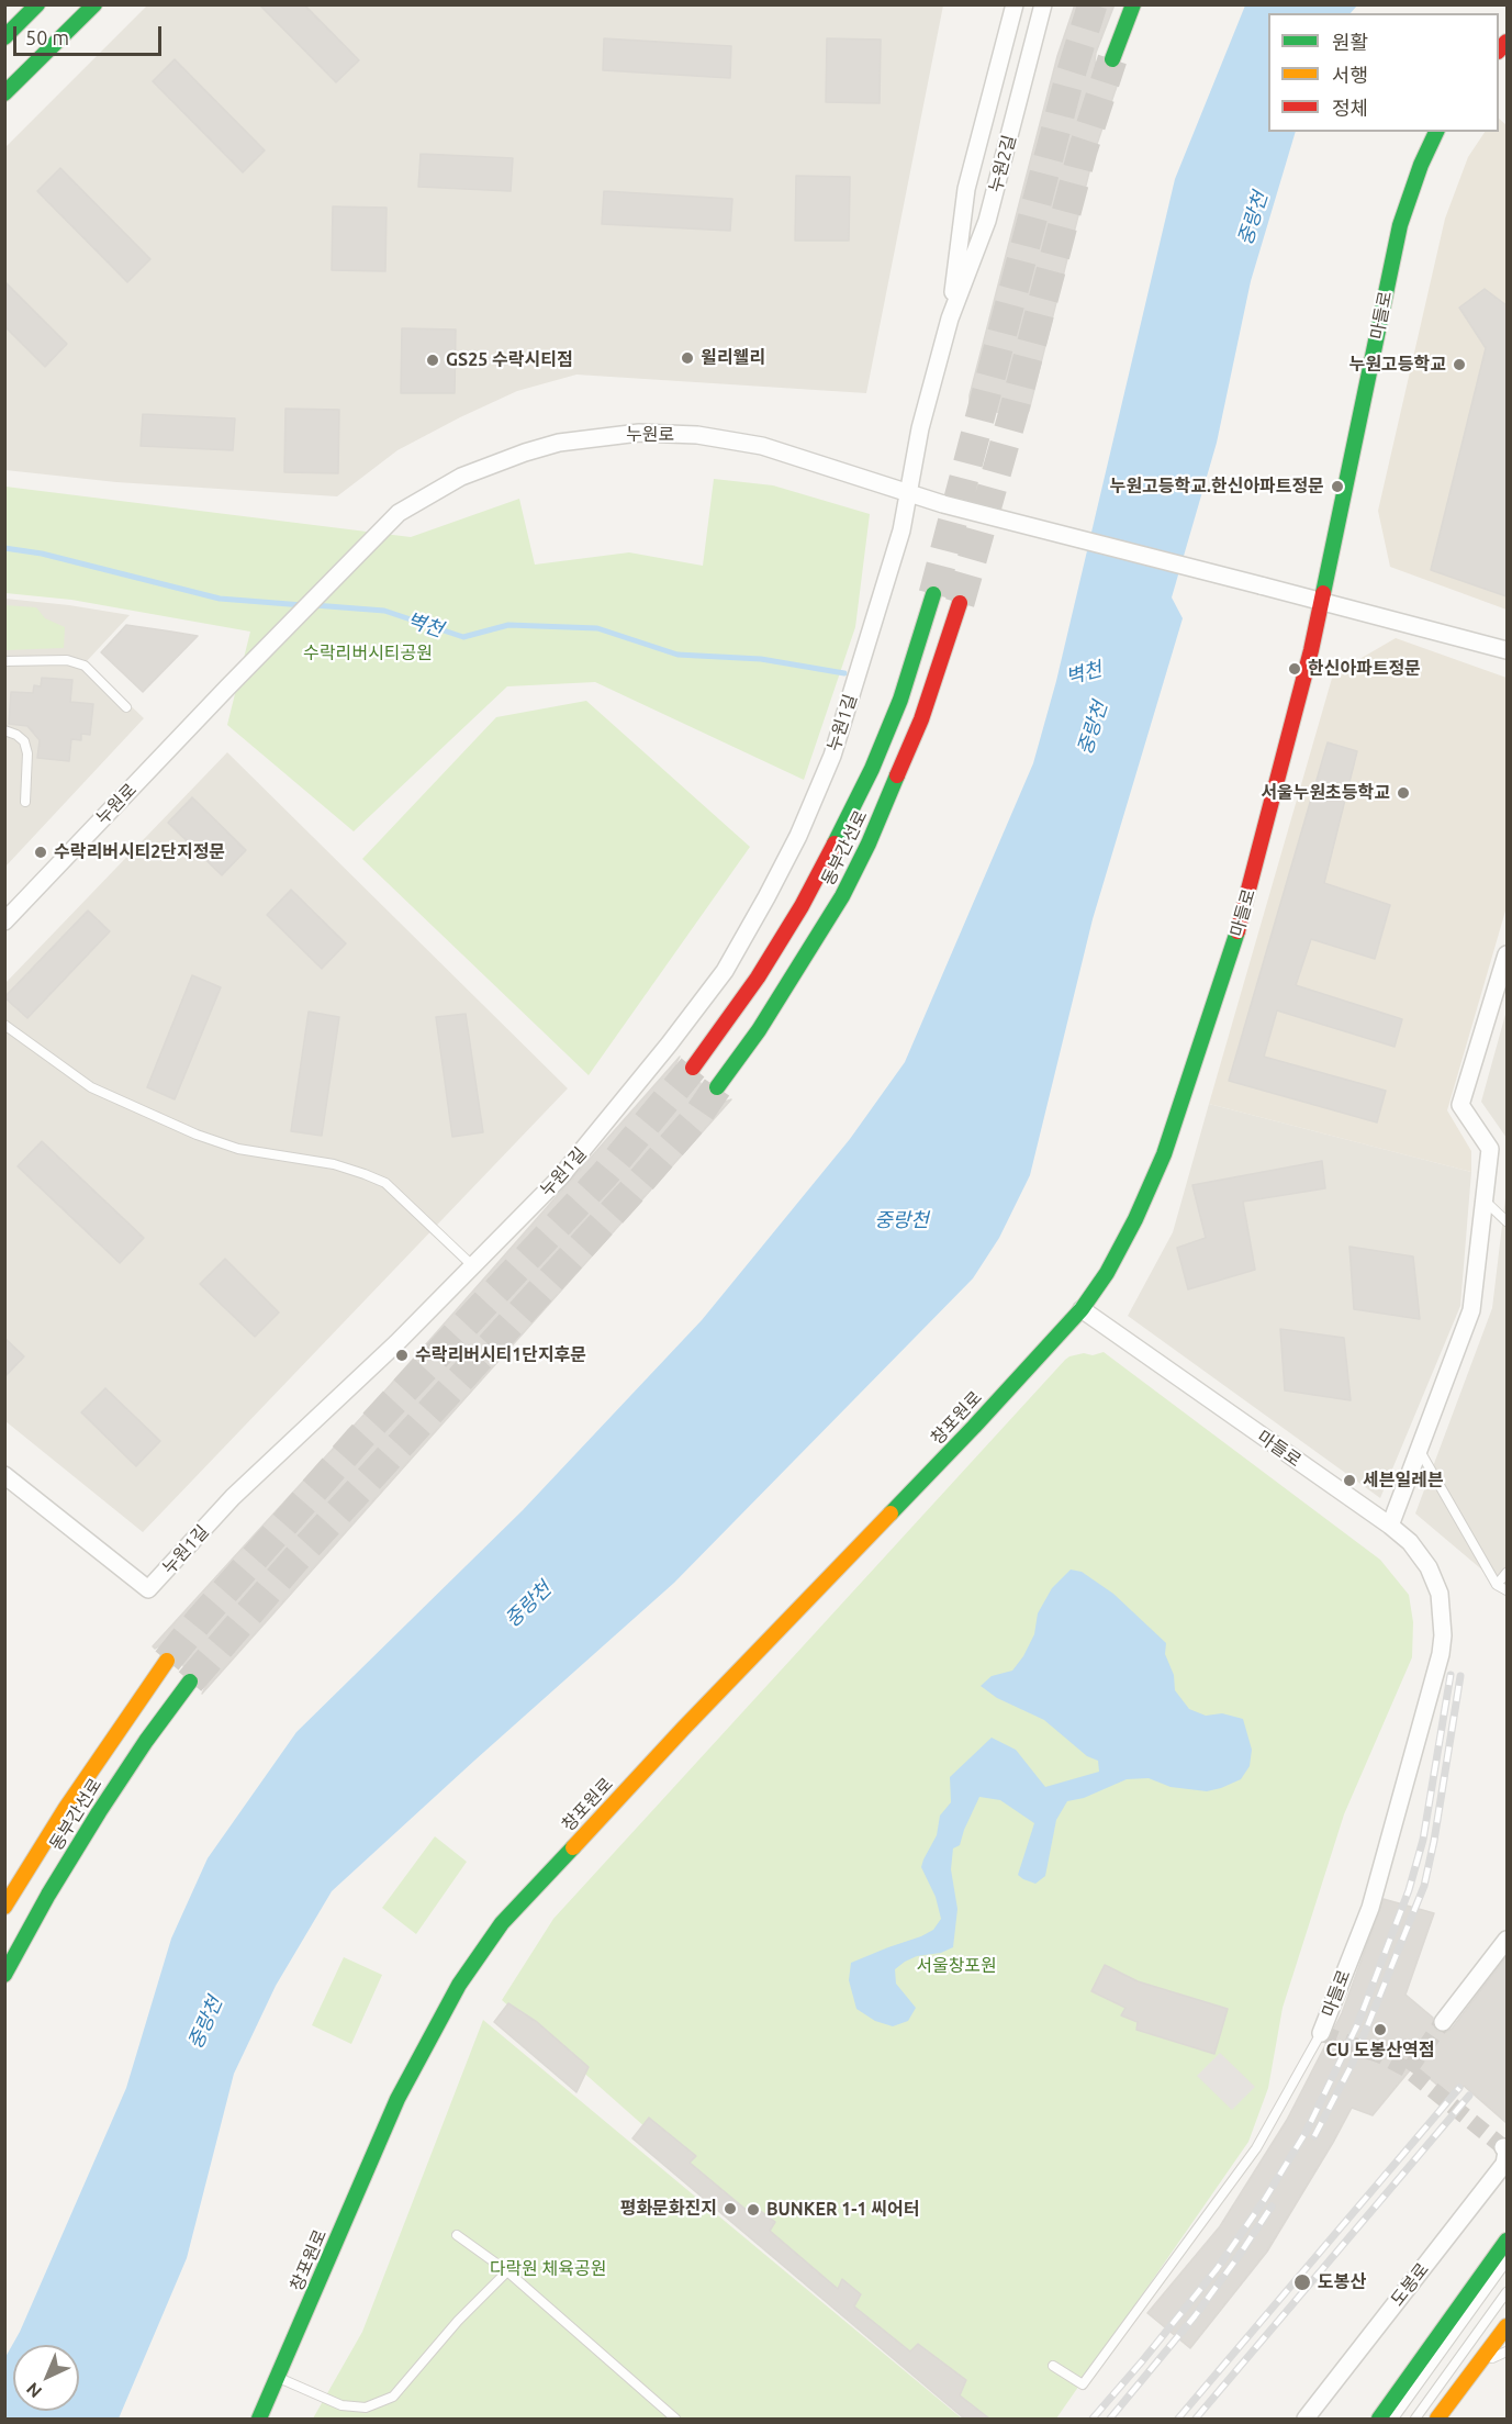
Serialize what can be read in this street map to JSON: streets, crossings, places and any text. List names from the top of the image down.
{
  "streets": {
    "main road": ["마들로", "동부간선로", "창포원로"],
    "street": [
      "누원2길",
      "누원로",
      "누원1길",
      "도봉로"
    ]
  },
  "crossings": [
    ["누원2길", "누원로"],
    ["누원2길", "누원1길"],
    ["마들로", "누원로"],
    ["마들로", "창포원로"],
    ["누원로", "누원1길"]
  ],
  "water": ["중랑천", "벽천"],
  "parks": ["수락리버시티공원", "서울창포원", "다락원 체육공원"],
  "places": [
    "윌리웰리",
    "GS25 수락시티점",
    "누원고등학교",
    "누원고등학교.한신아파트정문",
    "한신아파트정문",
    "서울누원초등학교",
    "수락리버시티2단지정문",
    "수락리버시티1단지후문",
    "세븐일레븐",
    "CU 도봉산역점",
    "평화문화진지",
    "BUNKER 1-1 씨어터",
    "도봉산"
  ],
  "legend": ["원활", "서행", "정체"],
  "scale_bar": "50 m",
  "north": "bottom left"
}
